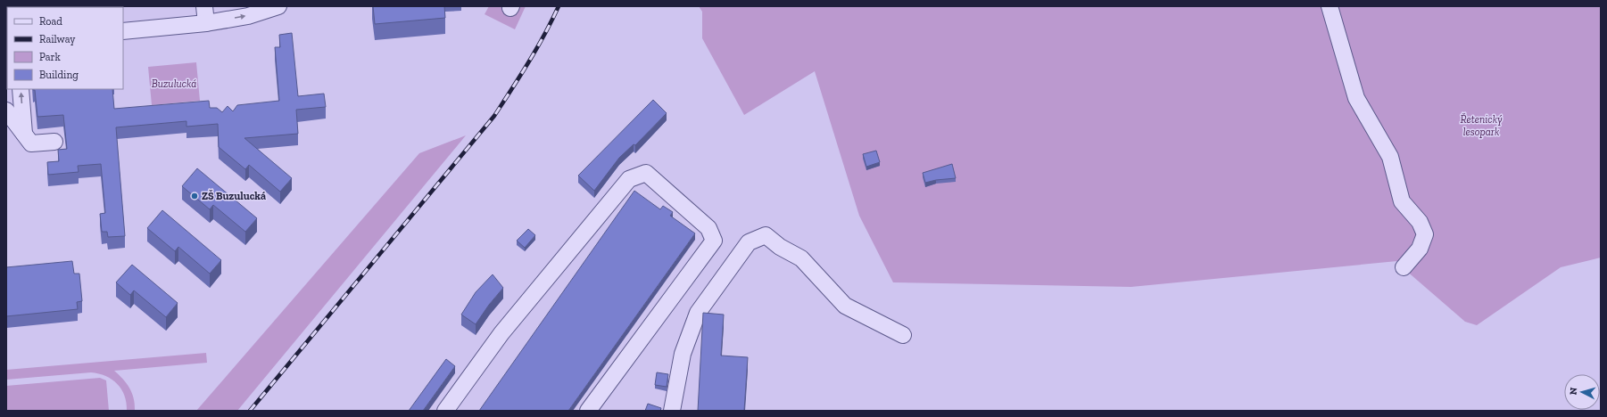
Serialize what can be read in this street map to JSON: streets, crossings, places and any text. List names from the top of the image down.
{
  "parks": ["Buzulucká", "Řetenický lesopark"],
  "places": ["ZŠ Buzulucká"],
  "legend": [
    "Road",
    "Railway",
    "Park",
    "Building"
  ],
  "north": "left"
}
